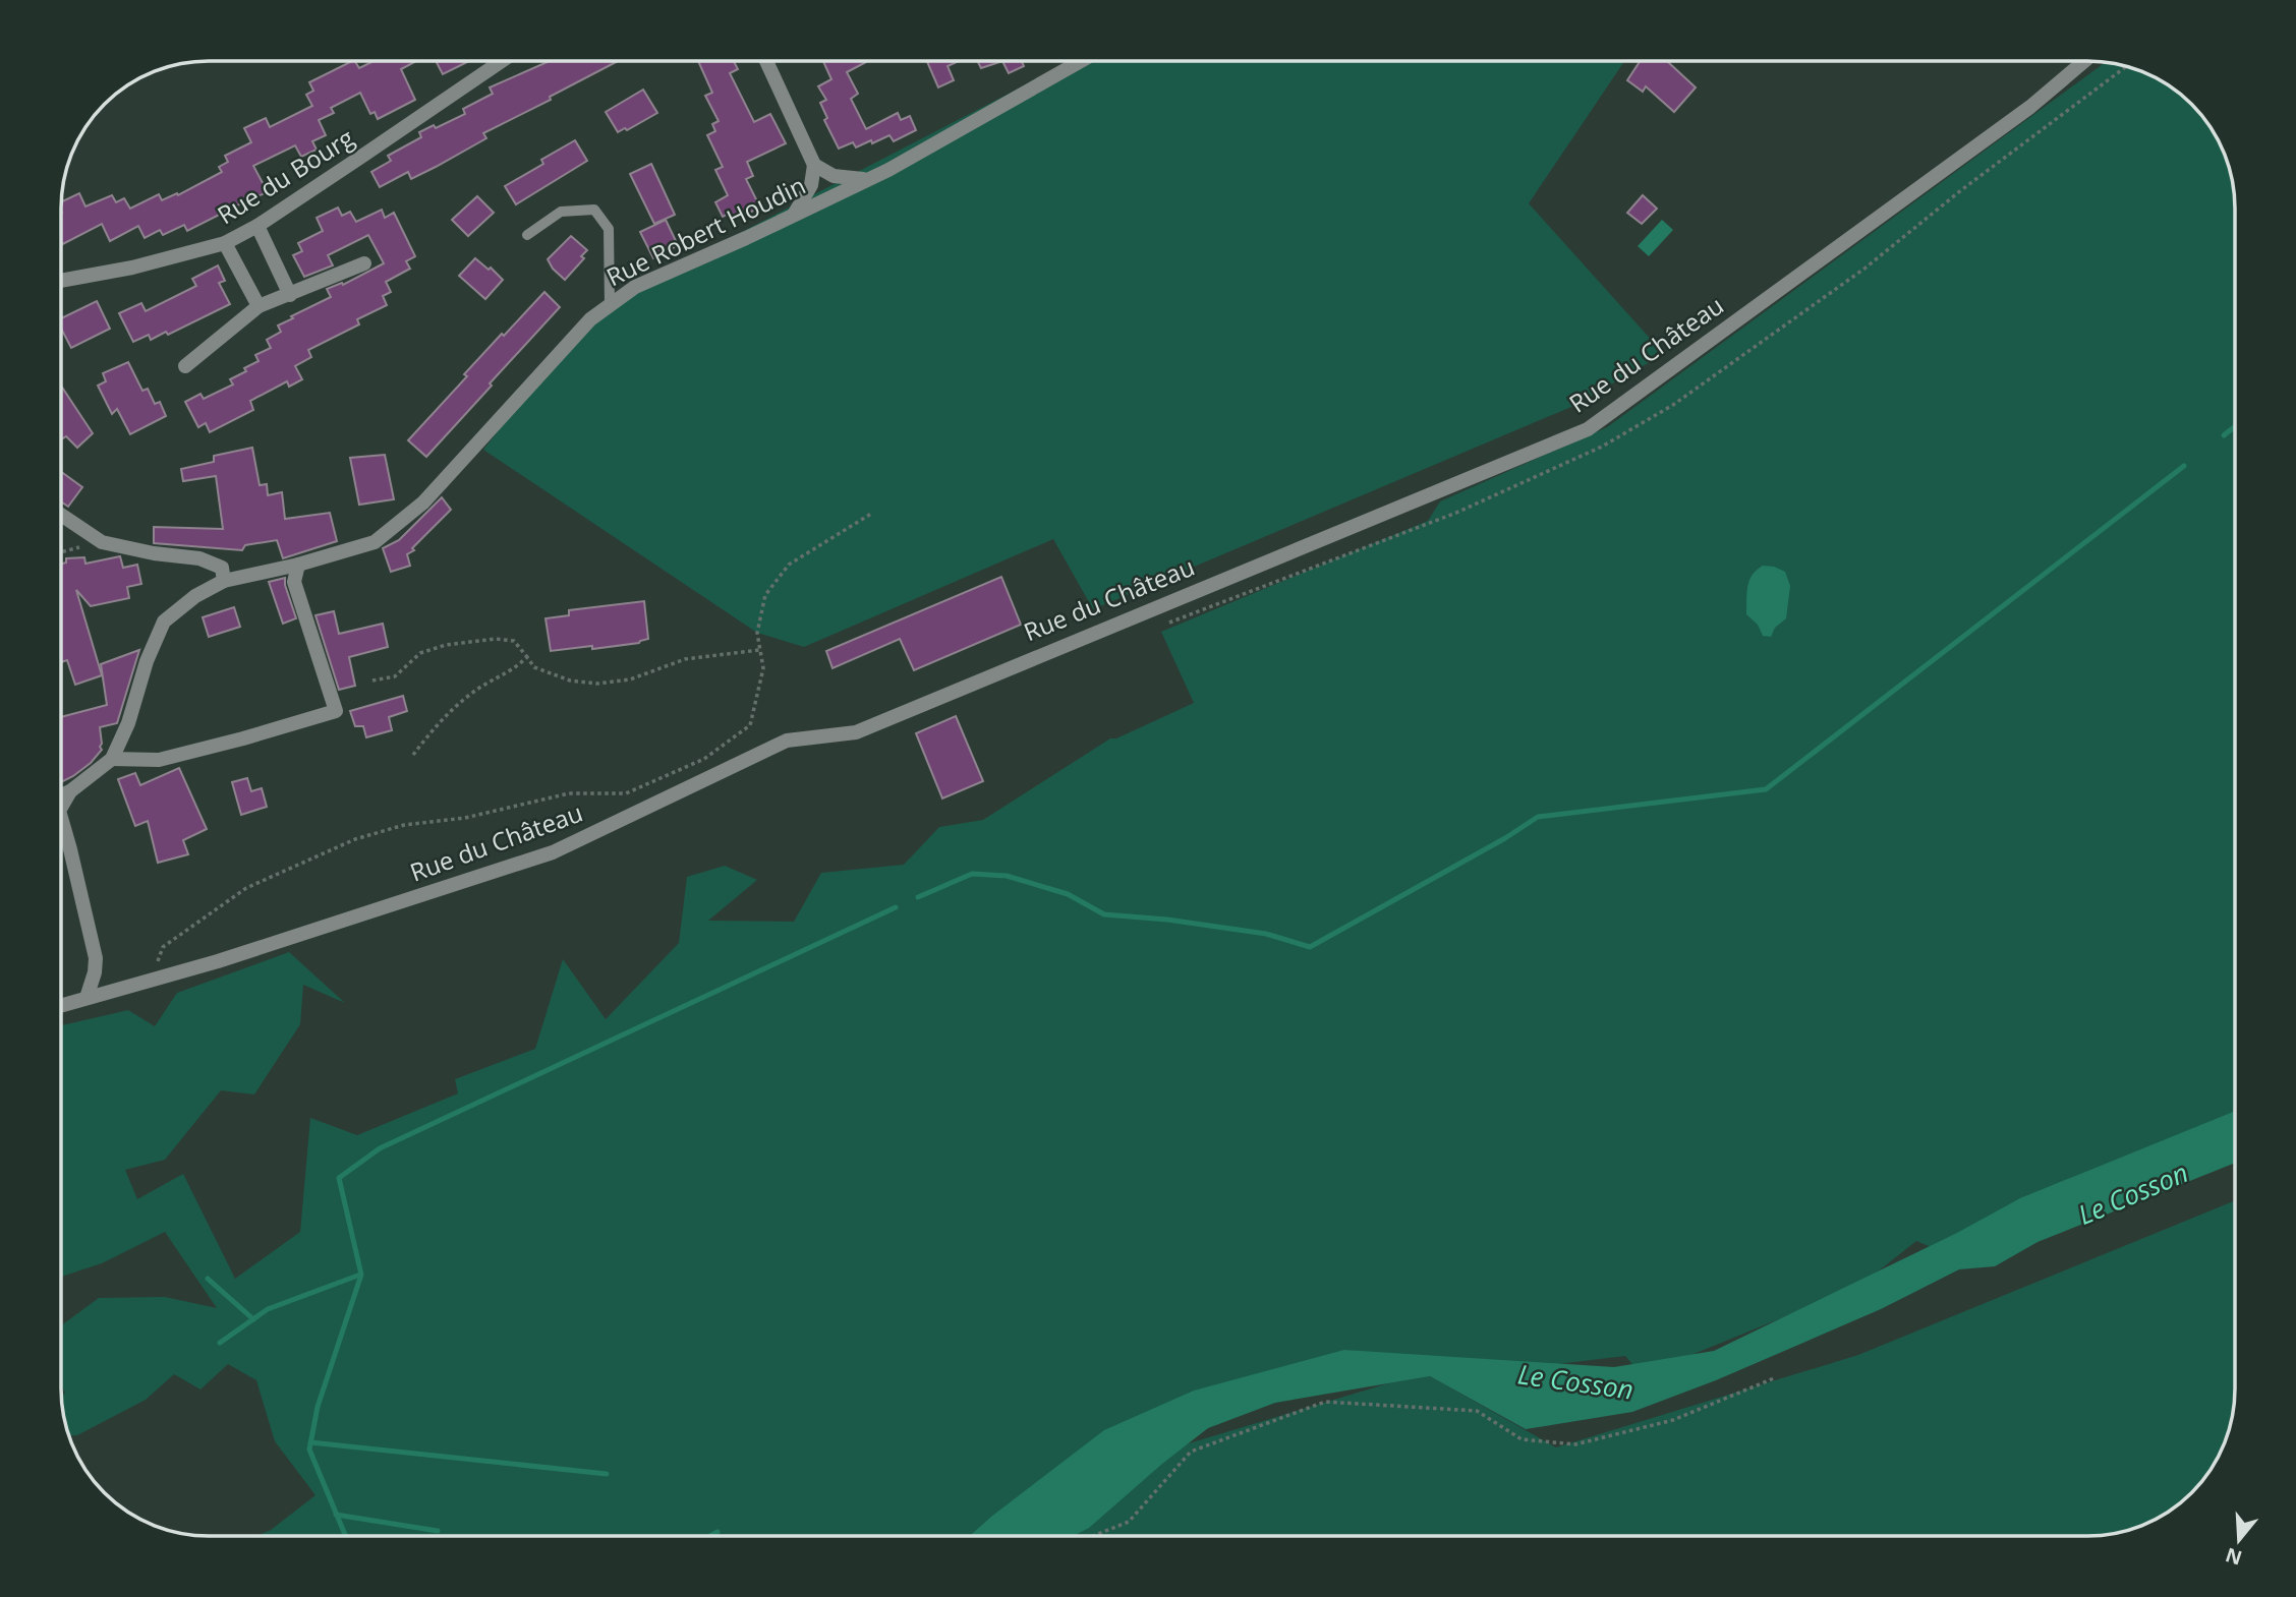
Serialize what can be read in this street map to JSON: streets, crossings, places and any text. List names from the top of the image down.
{
  "streets": {
    "street": ["Rue du Bourg", "Rue Robert Houdin", "Rue du Château"]
  },
  "water": ["Le Cosson"],
  "north": "bottom"
}
